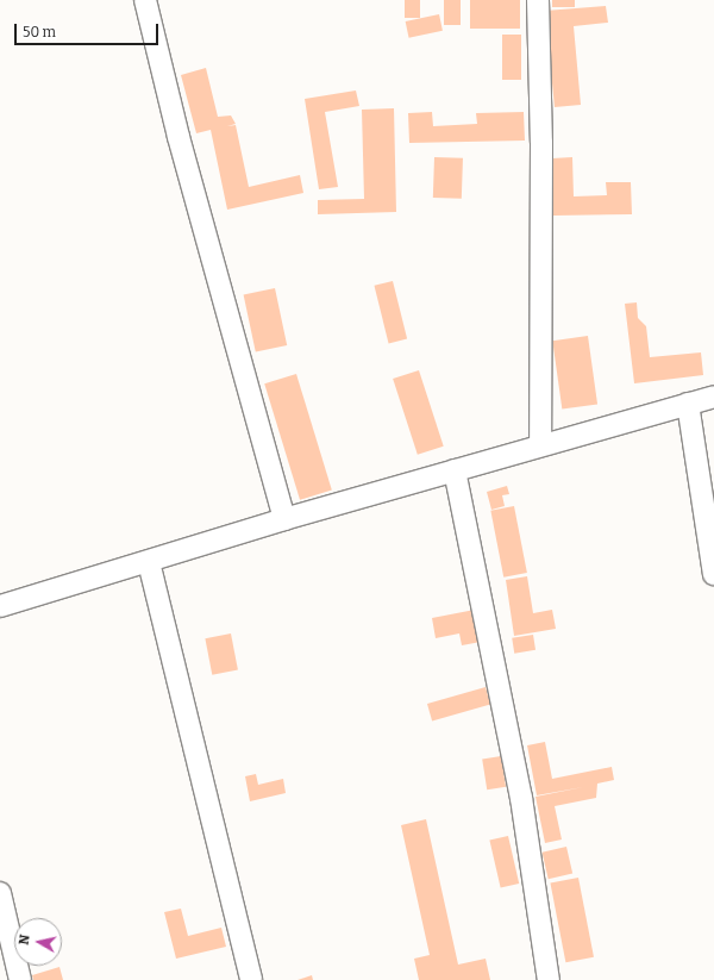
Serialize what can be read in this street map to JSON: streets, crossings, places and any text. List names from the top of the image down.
{
  "scale_bar": "50 m",
  "north": "left"
}
